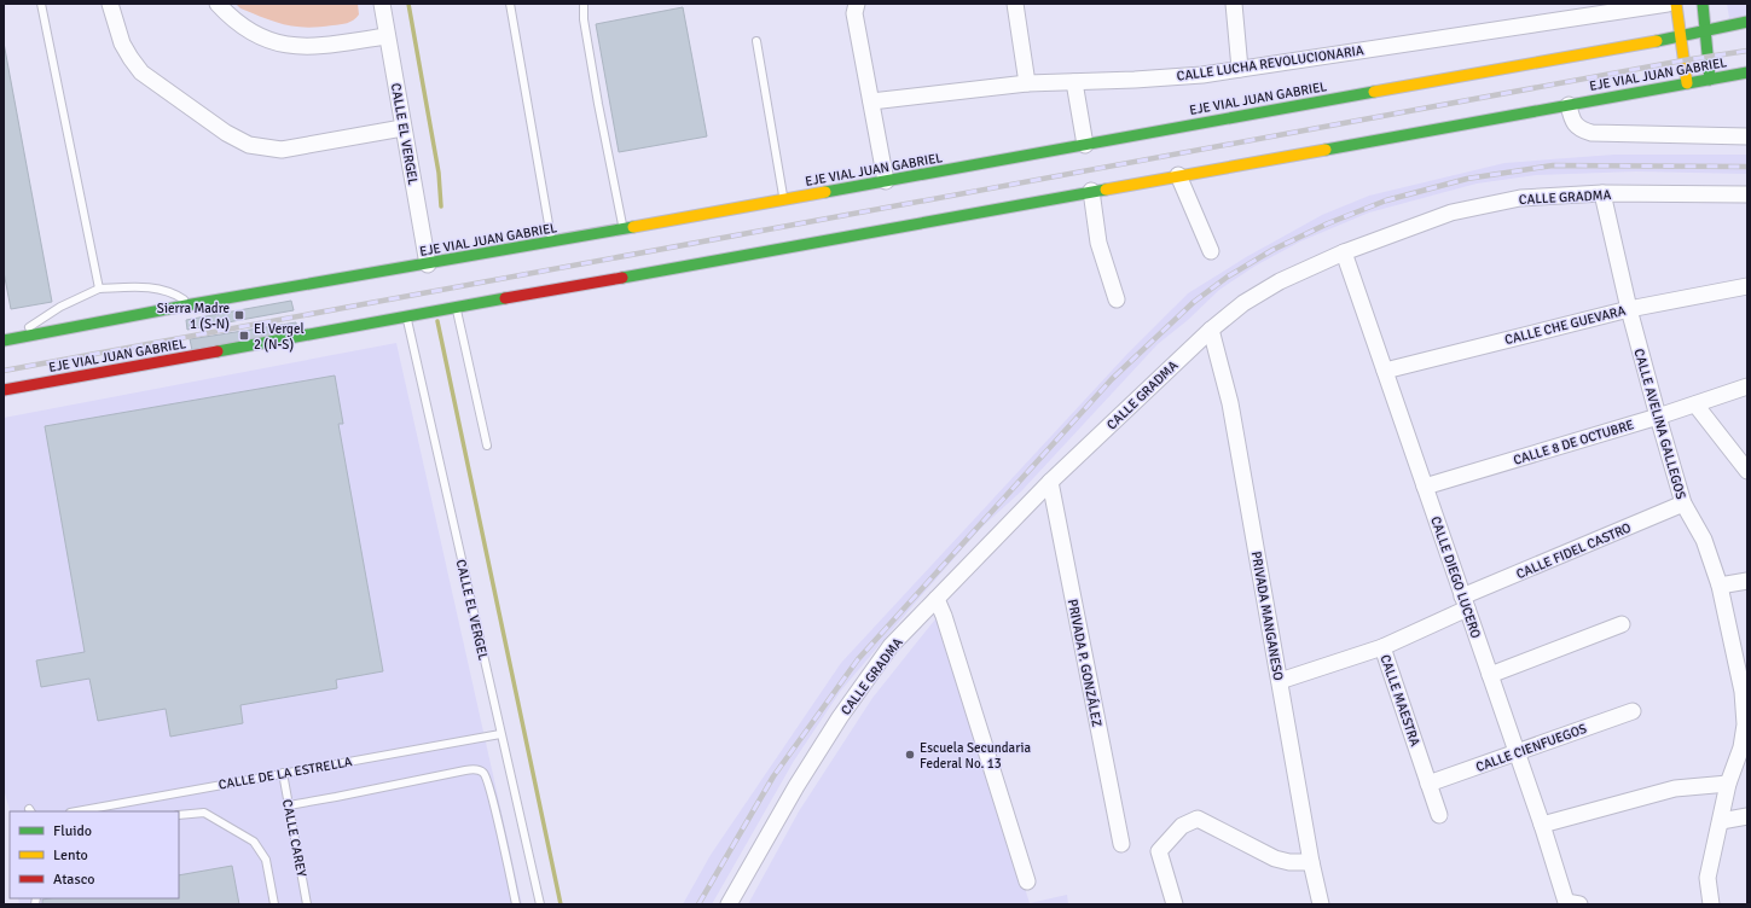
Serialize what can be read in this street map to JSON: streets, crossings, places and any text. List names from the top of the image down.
{
  "streets": {
    "main road": ["EJE VIAL JUAN GABRIEL"],
    "street": [
      "CALLE LUCHA REVOLUCIONARIA",
      "CALLE EL VERGEL",
      "CALLE GRADMA",
      "CALLE CHE GUEVARA",
      "CALLE AVELINA GALLEGOS",
      "CALLE 8 DE OCTUBRE",
      "CALLE FIDEL CASTRO",
      "CALLE DIEGO LUCERO",
      "PRIVADA MANGANESO",
      "PRIVADA P. GONZÁLEZ",
      "CALLE MAESTRA",
      "CALLE CIENFUEGOS"
    ],
    "lane": ["CALLE DE LA ESTRELLA", "CALLE CAREY"]
  },
  "crossings": [
    ["EJE VIAL JUAN GABRIEL", "CALLE EL VERGEL"],
    ["CALLE EL VERGEL", "CALLE DE LA ESTRELLA"],
    ["CALLE GRADMA", "CALLE AVELINA GALLEGOS"],
    ["CALLE GRADMA", "CALLE DIEGO LUCERO"],
    ["CALLE GRADMA", "PRIVADA MANGANESO"],
    ["CALLE GRADMA", "PRIVADA P. GONZÁLEZ"],
    ["CALLE CHE GUEVARA", "CALLE AVELINA GALLEGOS"],
    ["CALLE CHE GUEVARA", "CALLE DIEGO LUCERO"],
    ["CALLE AVELINA GALLEGOS", "CALLE 8 DE OCTUBRE"],
    ["CALLE AVELINA GALLEGOS", "CALLE FIDEL CASTRO"],
    ["CALLE 8 DE OCTUBRE", "CALLE DIEGO LUCERO"],
    ["CALLE FIDEL CASTRO", "CALLE DIEGO LUCERO"],
    ["CALLE FIDEL CASTRO", "CALLE MAESTRA"],
    ["CALLE DIEGO LUCERO", "CALLE MAESTRA"],
    ["CALLE DIEGO LUCERO", "CALLE CIENFUEGOS"],
    ["CALLE MAESTRA", "CALLE CIENFUEGOS"],
    ["CALLE DE LA ESTRELLA", "CALLE CAREY"]
  ],
  "places": {
    "transit": ["Sierra Madre 1 (S-N)", "El Vergel 2 (N-S)"],
    "other": ["Escuela Secundaria Federal No. 13"]
  },
  "legend": ["Fluido", "Lento", "Atasco"]
}
